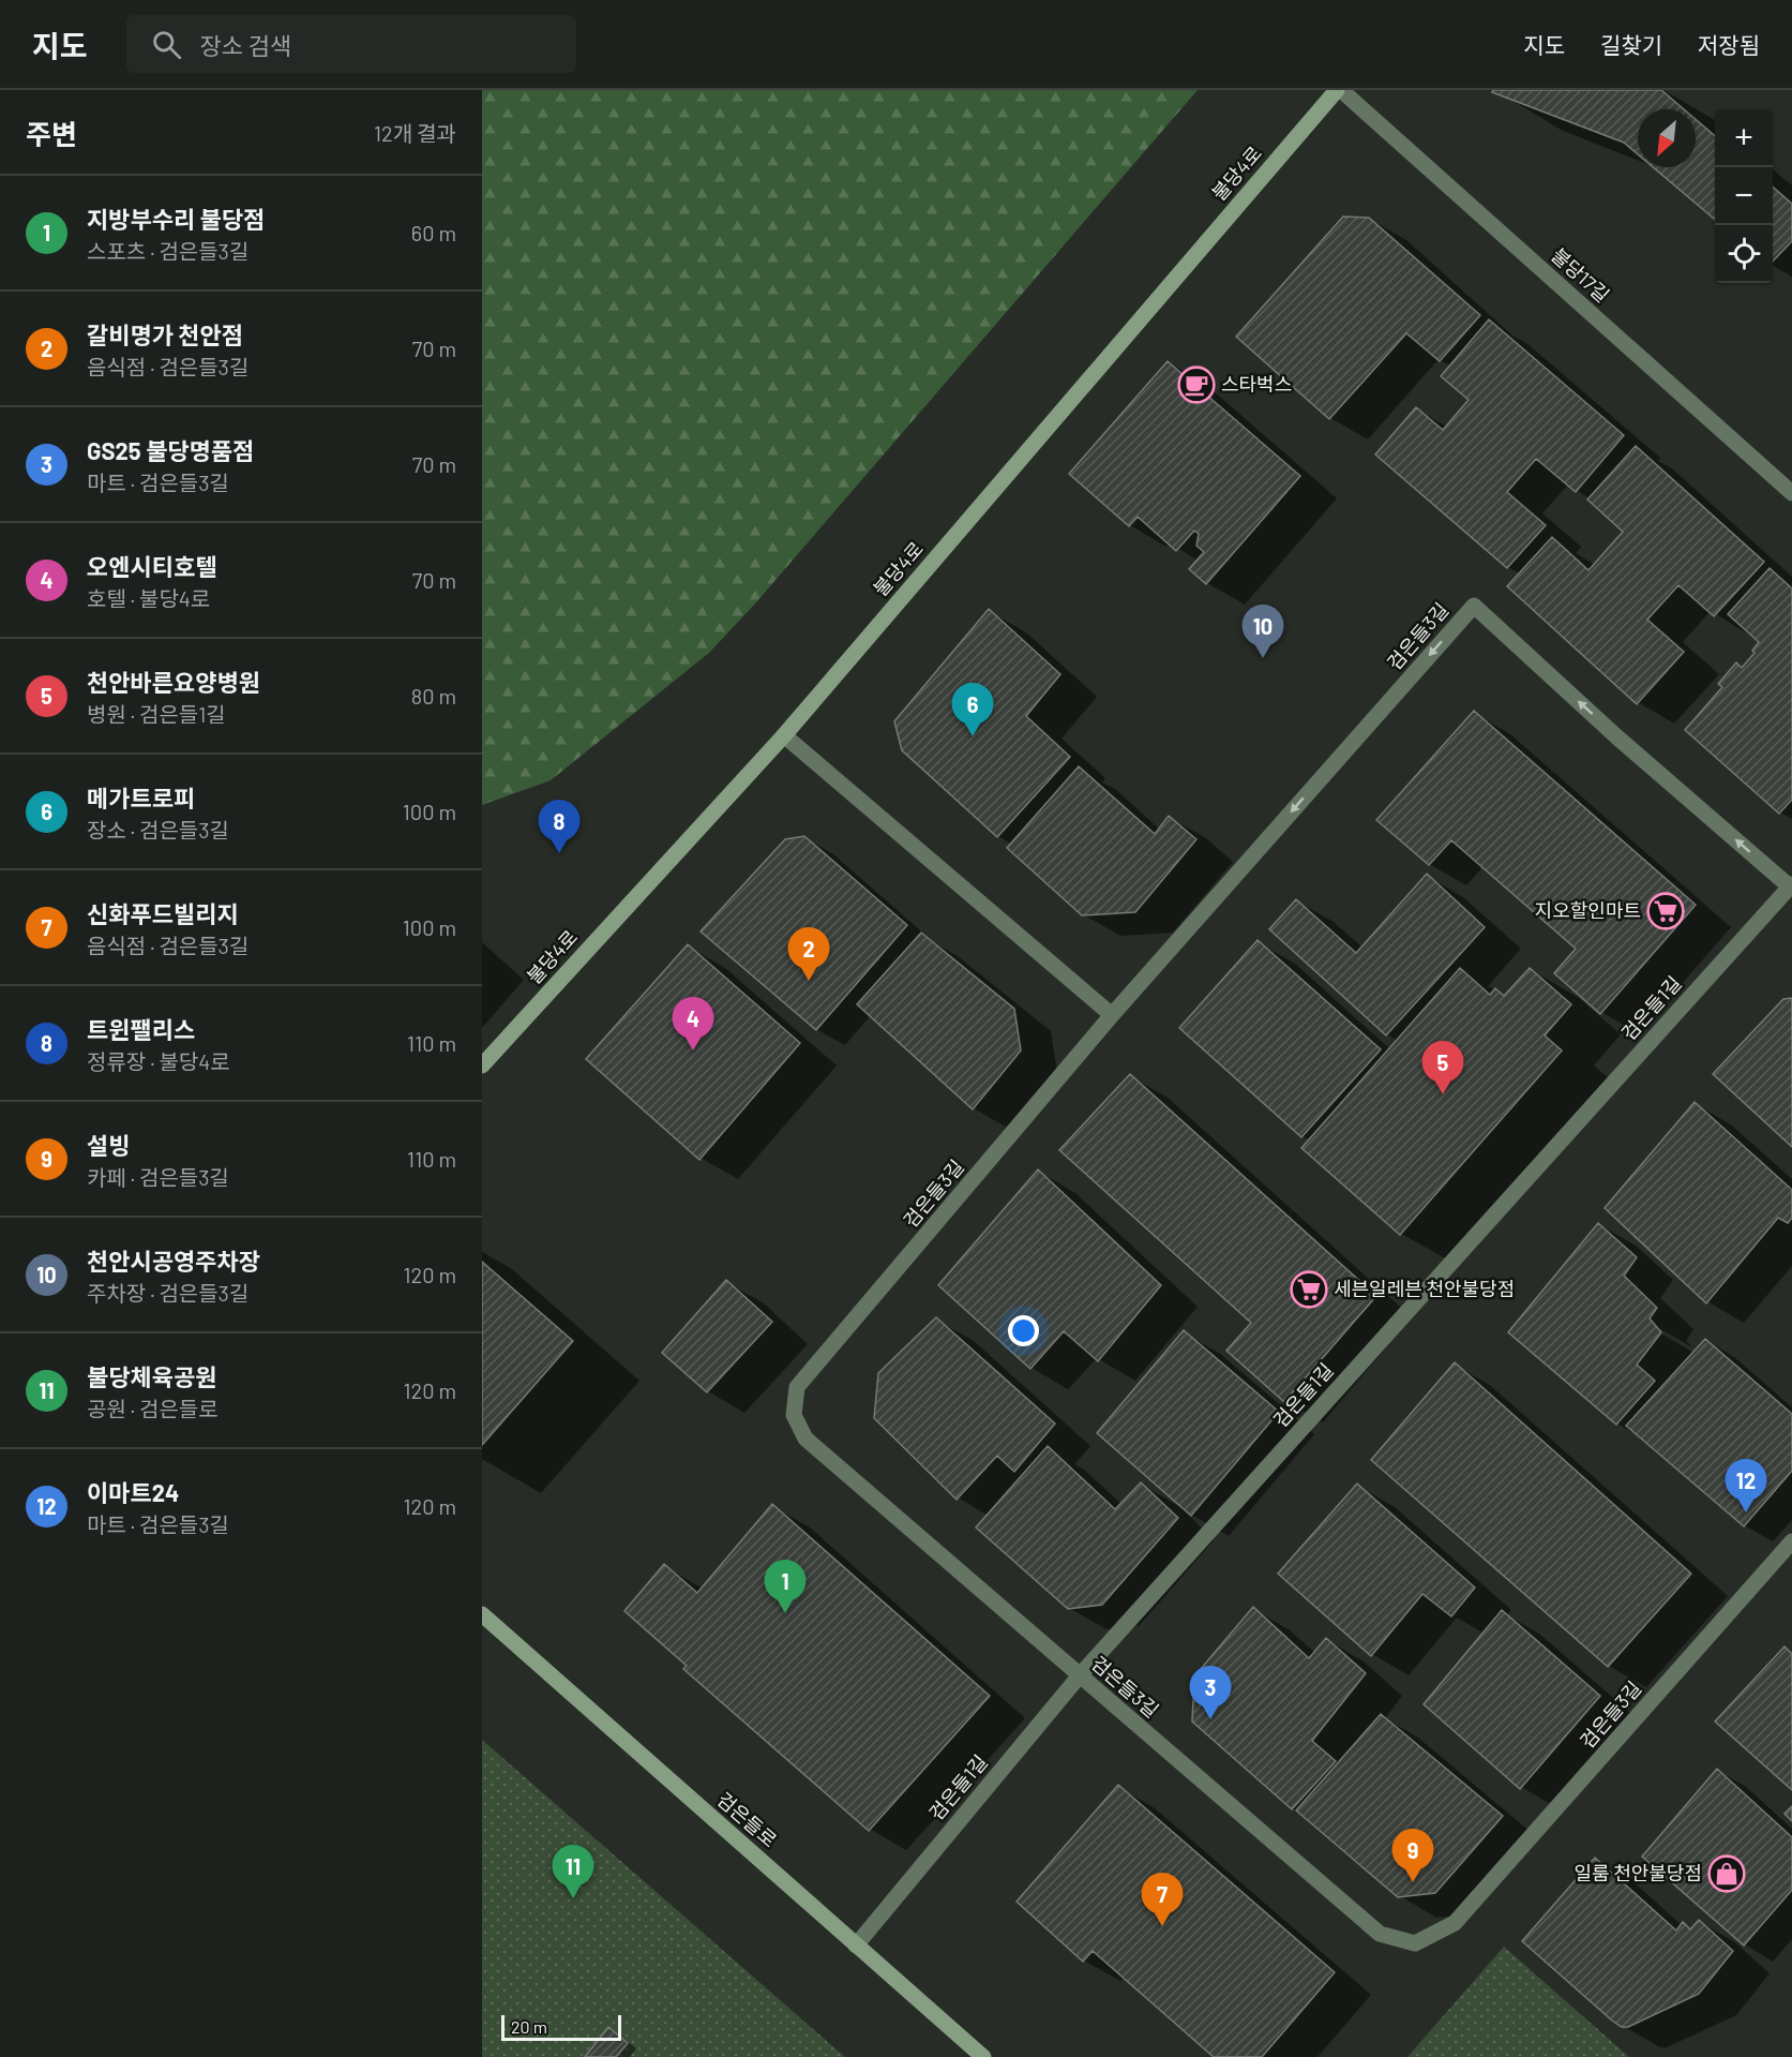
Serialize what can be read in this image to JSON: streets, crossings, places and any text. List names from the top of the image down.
{
  "streets": {
    "street": [
      "불당4로",
      "불당17길",
      "검은들3길",
      "검은들1길",
      "검은들로"
    ]
  },
  "crossings": [
    ["불당4로", "불당17길"],
    ["검은들3길", "검은들1길"],
    ["검은들1길", "검은들로"]
  ],
  "places": {
    "cafe": ["스타벅스"],
    "supermarket": ["지오할인마트", "세븐일레븐 천안불당점"],
    "shop": ["일룸 천안불당점"]
  },
  "scale_bar": "20 m",
  "north": "bottom left",
  "page": {
    "header": "지도",
    "search": "장소 검색",
    "nav": ["지도", "길찾기", "저장됨"],
    "heading": ["주변", "12개 결과"],
    "map_buttons": ["+", "−"],
    "list": [
      {
        "mark": "1",
        "name": "지방부수리 불당점",
        "note": "스포츠 · 검은들3길",
        "value": "60 m"
      },
      {
        "mark": "2",
        "name": "갈비명가 천안점",
        "note": "음식점 · 검은들3길",
        "value": "70 m"
      },
      {
        "mark": "3",
        "name": "GS25 불당명품점",
        "note": "마트 · 검은들3길",
        "value": "70 m"
      },
      {
        "mark": "4",
        "name": "오엔시티호텔",
        "note": "호텔 · 불당4로",
        "value": "70 m"
      },
      {
        "mark": "5",
        "name": "천안바른요양병원",
        "note": "병원 · 검은들1길",
        "value": "80 m"
      },
      {
        "mark": "6",
        "name": "메가트로피",
        "note": "장소 · 검은들3길",
        "value": "100 m"
      },
      {
        "mark": "7",
        "name": "신화푸드빌리지",
        "note": "음식점 · 검은들3길",
        "value": "100 m"
      },
      {
        "mark": "8",
        "name": "트윈팰리스",
        "note": "정류장 · 불당4로",
        "value": "110 m"
      },
      {
        "mark": "9",
        "name": "설빙",
        "note": "카페 · 검은들3길",
        "value": "110 m"
      },
      {
        "mark": "10",
        "name": "천안시공영주차장",
        "note": "주차장 · 검은들3길",
        "value": "120 m"
      },
      {
        "mark": "11",
        "name": "불당체육공원",
        "note": "공원 · 검은들로",
        "value": "120 m"
      },
      {
        "mark": "12",
        "name": "이마트24",
        "note": "마트 · 검은들3길",
        "value": "120 m"
      }
    ],
    "pins": [
      "10",
      "6",
      "8",
      "2",
      "4",
      "5",
      "12",
      "1",
      "3",
      "9",
      "11",
      "7"
    ],
    "scale": "20 m"
  }
}
